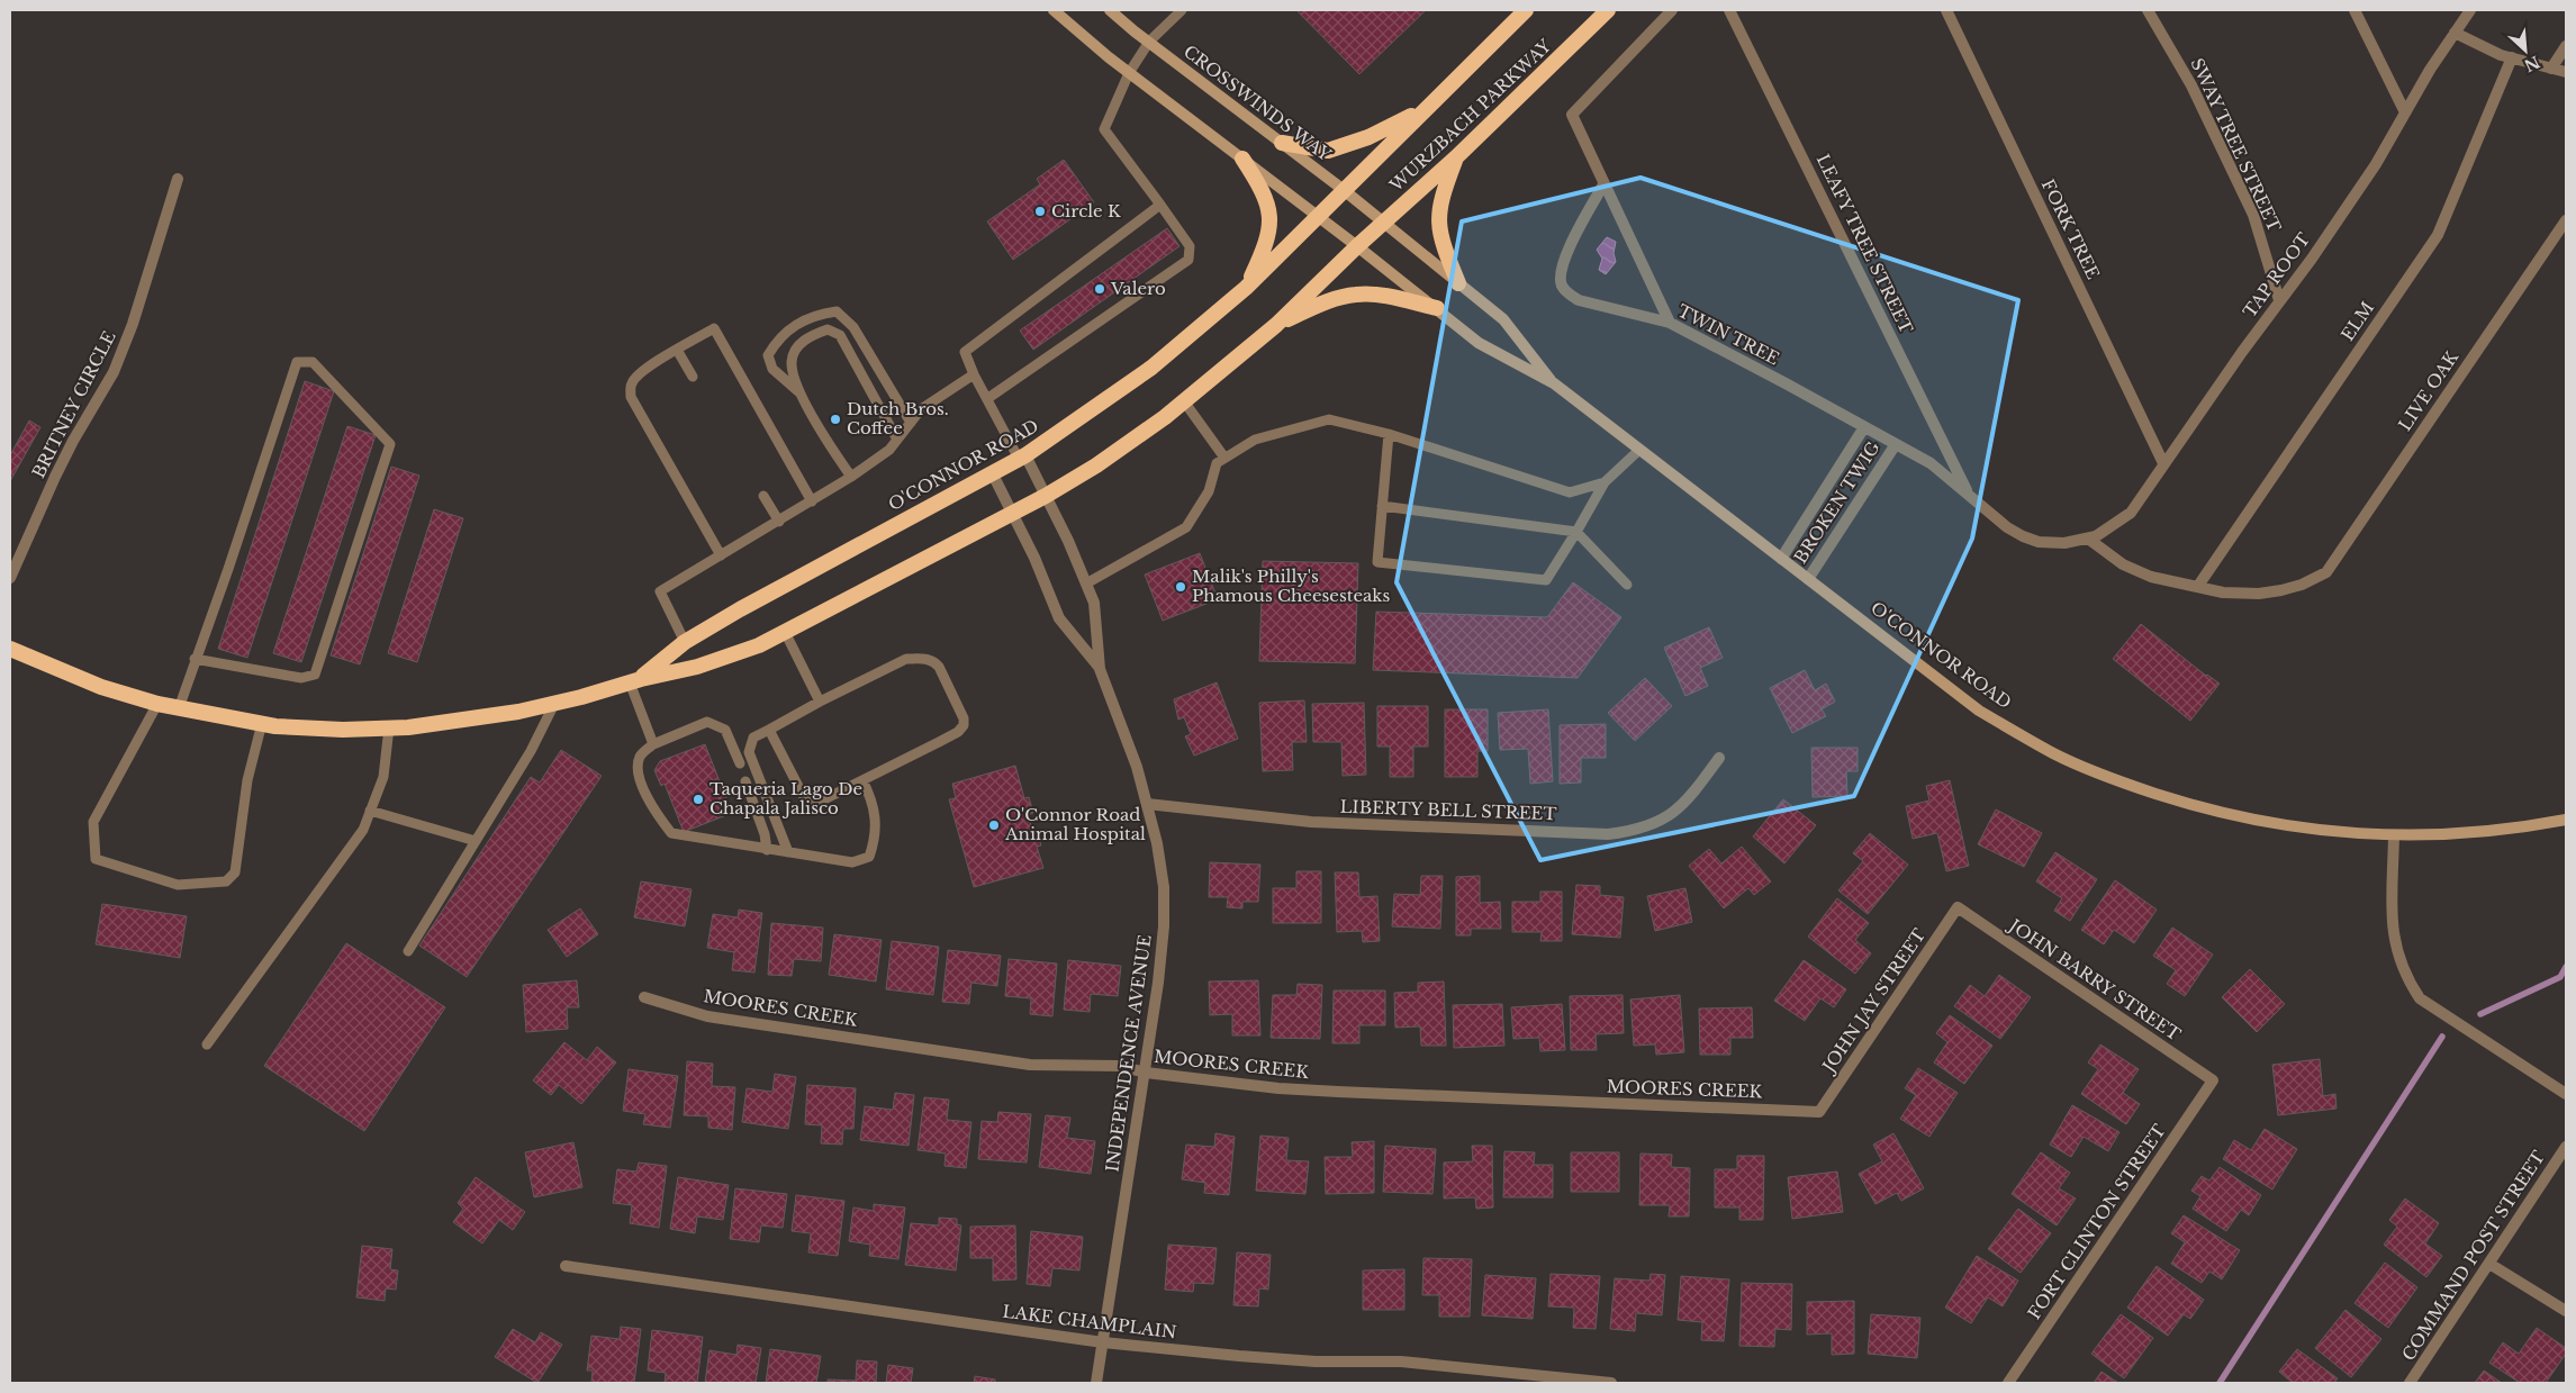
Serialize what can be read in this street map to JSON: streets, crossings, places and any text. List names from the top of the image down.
{
  "streets": {
    "highway": ["WURZBACH PARKWAY", "O'CONNOR ROAD"],
    "main road": ["CROSSWINDS WAY"],
    "street": [
      "SWAY TREE STREET",
      "FORK TREE",
      "LEAFY TREE STREET",
      "TAP ROOT",
      "ELM",
      "TWIN TREE",
      "LIVE OAK",
      "BRITNEY CIRCLE",
      "BROKEN TWIG",
      "LIBERTY BELL STREET",
      "JOHN BARRY STREET",
      "JOHN JAY STREET",
      "MOORES CREEK",
      "INDEPENDENCE AVENUE",
      "FORT CLINTON STREET",
      "COMMAND POST STREET",
      "LAKE CHAMPLAIN"
    ]
  },
  "crossings": [
    ["CROSSWINDS WAY", "WURZBACH PARKWAY"],
    ["CROSSWINDS WAY", "O'CONNOR ROAD"],
    ["WURZBACH PARKWAY", "O'CONNOR ROAD"],
    ["SWAY TREE STREET", "TAP ROOT"],
    ["FORK TREE", "TAP ROOT"],
    ["LEAFY TREE STREET", "TAP ROOT"],
    ["LEAFY TREE STREET", "TWIN TREE"],
    ["TAP ROOT", "TWIN TREE"],
    ["ELM", "LIVE OAK"],
    ["TWIN TREE", "BROKEN TWIG"],
    ["O'CONNOR ROAD", "BROKEN TWIG"],
    ["O'CONNOR ROAD", "INDEPENDENCE AVENUE"],
    ["LIBERTY BELL STREET", "INDEPENDENCE AVENUE"],
    ["JOHN BARRY STREET", "JOHN JAY STREET"],
    ["JOHN BARRY STREET", "FORT CLINTON STREET"],
    ["JOHN JAY STREET", "MOORES CREEK"],
    ["MOORES CREEK", "INDEPENDENCE AVENUE"],
    ["INDEPENDENCE AVENUE", "LAKE CHAMPLAIN"]
  ],
  "places": [
    "Circle K",
    "Valero",
    "Dutch Bros. Coffee",
    "Malik's Philly's Phamous Cheesesteaks",
    "Taqueria Lago De Chapala Jalisco",
    "O'Connor Road Animal Hospital"
  ],
  "north": "bottom right"
}
